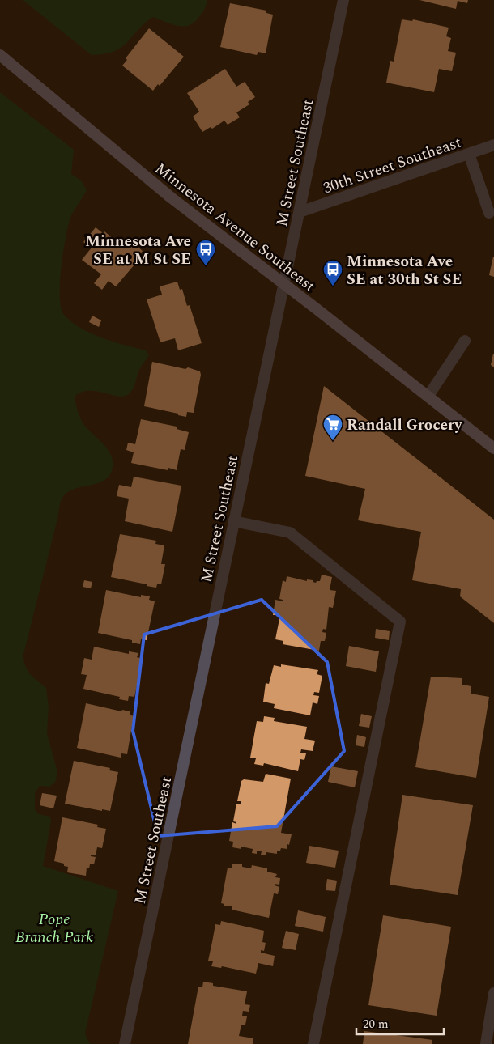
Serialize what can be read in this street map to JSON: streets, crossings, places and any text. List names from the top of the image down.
{
  "streets": {
    "main road": ["Minnesota Avenue Southeast"],
    "street": ["M Street Southeast", "30th Street Southeast"]
  },
  "crossings": [
    ["M Street Southeast", "30th Street Southeast"],
    ["M Street Southeast", "Minnesota Avenue Southeast"]
  ],
  "parks": ["Pope Branch Park"],
  "places": {
    "bus stop": ["Minnesota Ave SE at M St SE", "Minnesota Ave SE at 30th St SE"],
    "supermarket": ["Randall Grocery"]
  },
  "scale_bar": "20 m"
}
